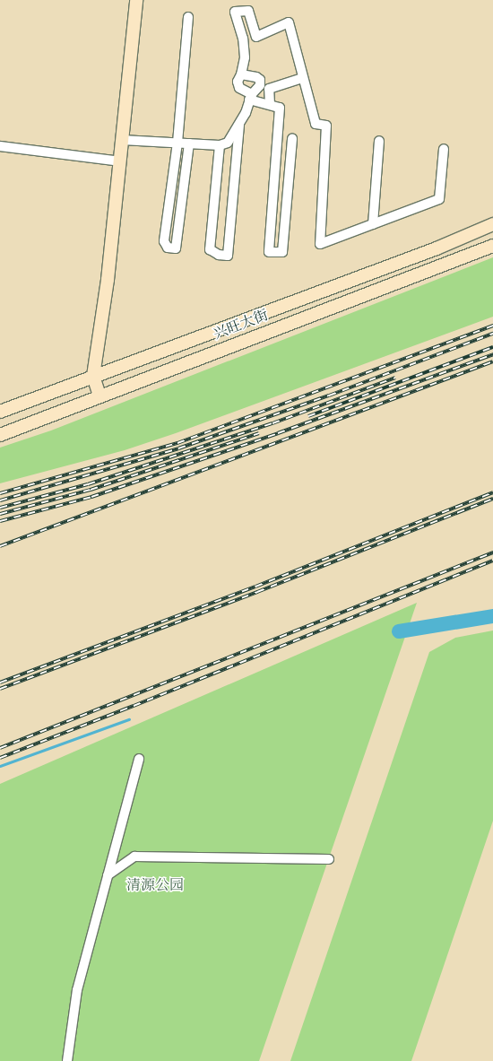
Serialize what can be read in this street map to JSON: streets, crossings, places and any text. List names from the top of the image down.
{
  "streets": {
    "main road": ["兴旺大街"]
  },
  "parks": ["清源公园"]
}
